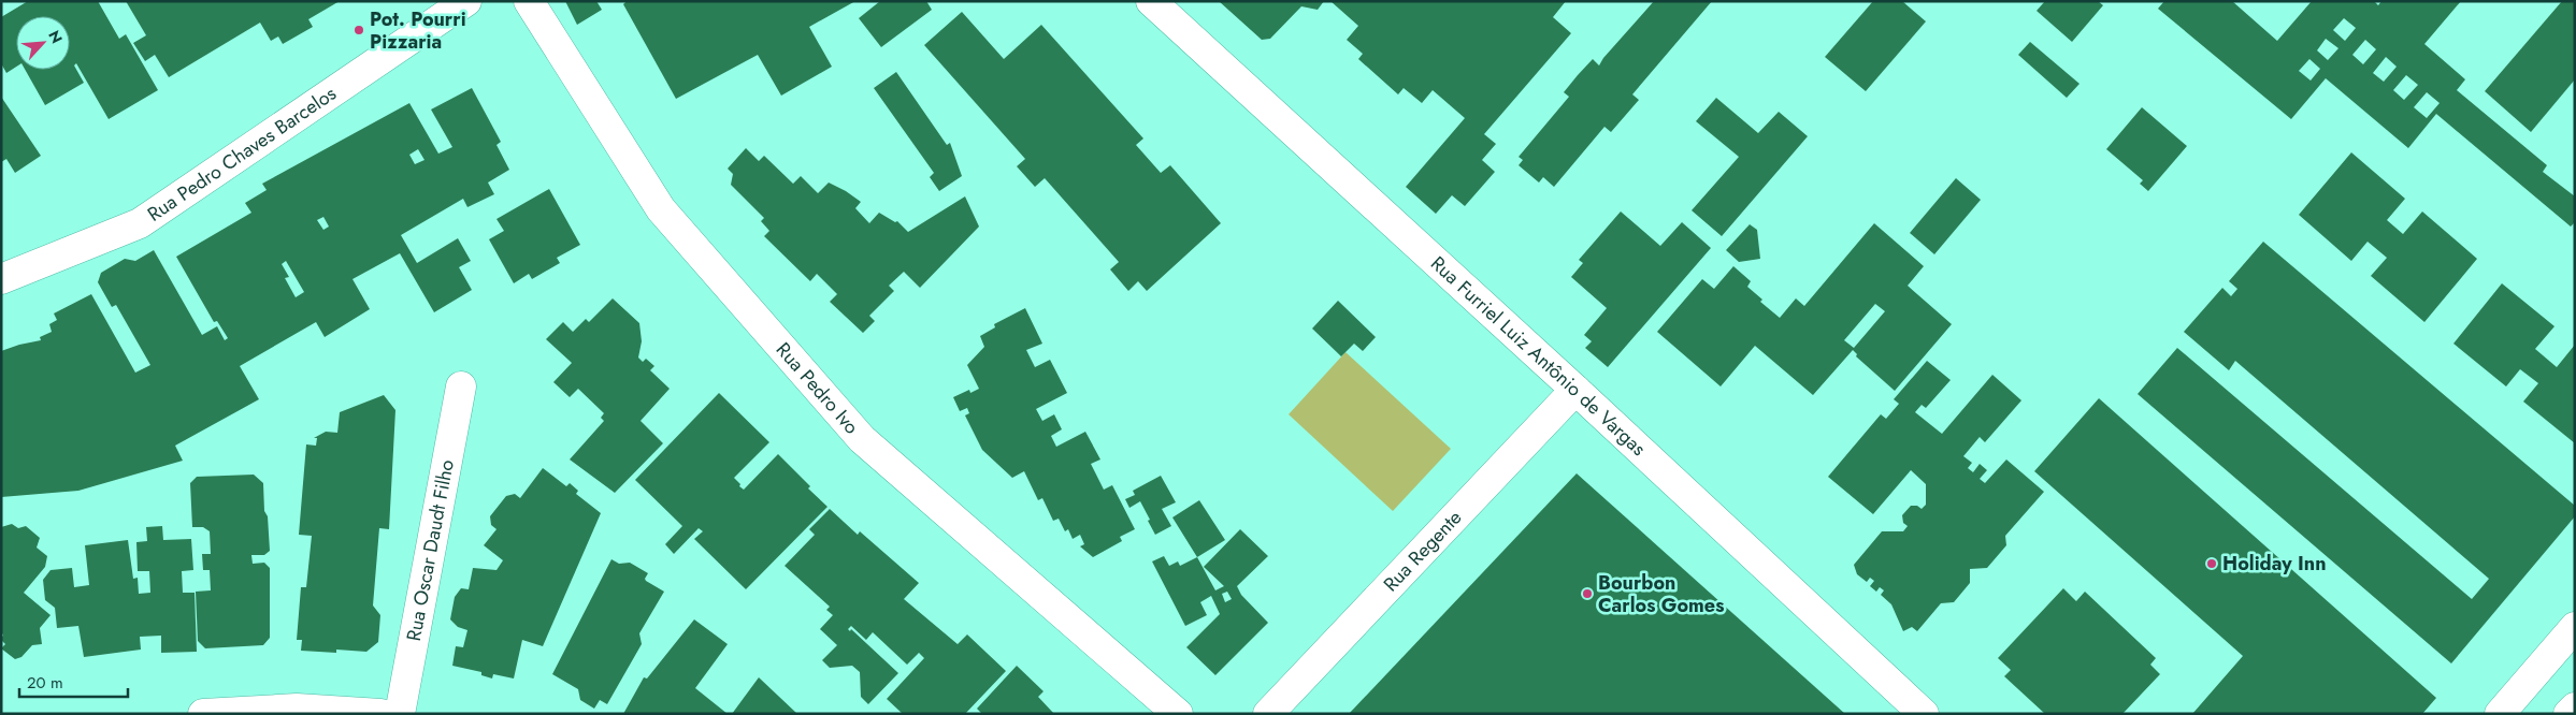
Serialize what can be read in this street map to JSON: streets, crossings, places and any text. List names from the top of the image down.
{
  "streets": {
    "street": [
      "Rua Pedro Chaves Barcelos",
      "Rua Furriel Luiz Antônio de Vargas",
      "Rua Pedro Ivo",
      "Rua Oscar Daudt Filho",
      "Rua Regente"
    ]
  },
  "crossings": [
    ["Rua Furriel Luiz Antônio de Vargas", "Rua Regente"]
  ],
  "places": ["Pot. Pourri Pizzaria", "Holiday Inn", "Bourbon Carlos Gomes"],
  "scale_bar": "20 m",
  "north": "top right"
}
